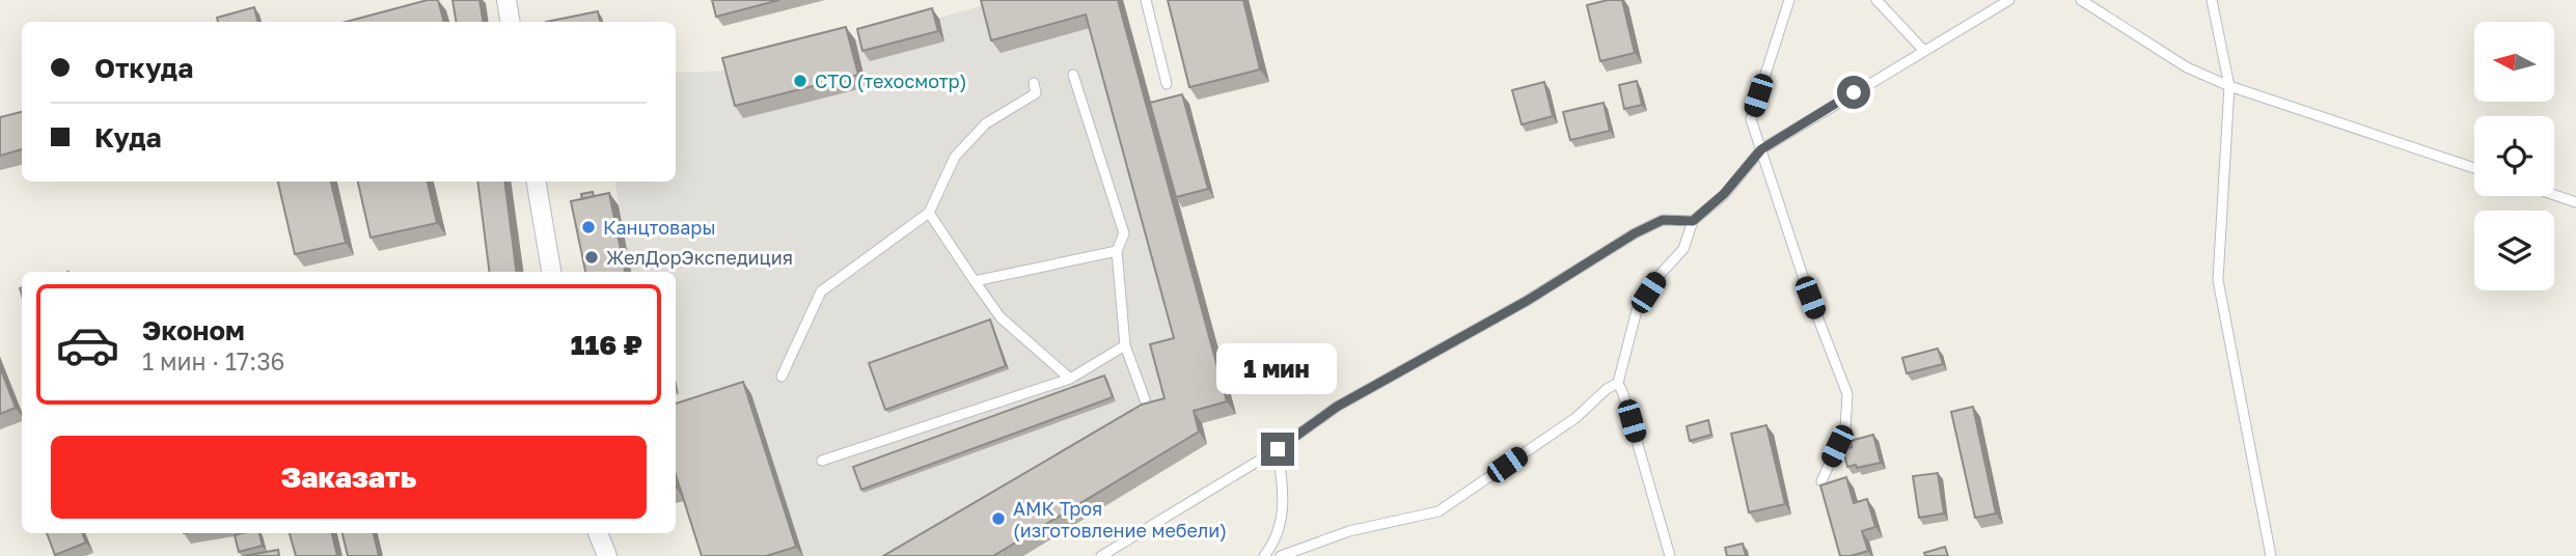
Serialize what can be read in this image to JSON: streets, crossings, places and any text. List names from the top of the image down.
{
  "places": [
    "СТО (техосмотр)",
    "Канцтовары",
    "ЖелДорЭкспедиция",
    "АМК Троя (изготовление мебели)"
  ],
  "north": "left",
  "page": {
    "banner": ["Откуда", "Куда"],
    "list": [
      {
        "name": "Эконом",
        "note": "1 мин · 17:36",
        "value": "116 ₽"
      }
    ],
    "bubble": "1 мин",
    "buttons": "Заказать"
  }
}
